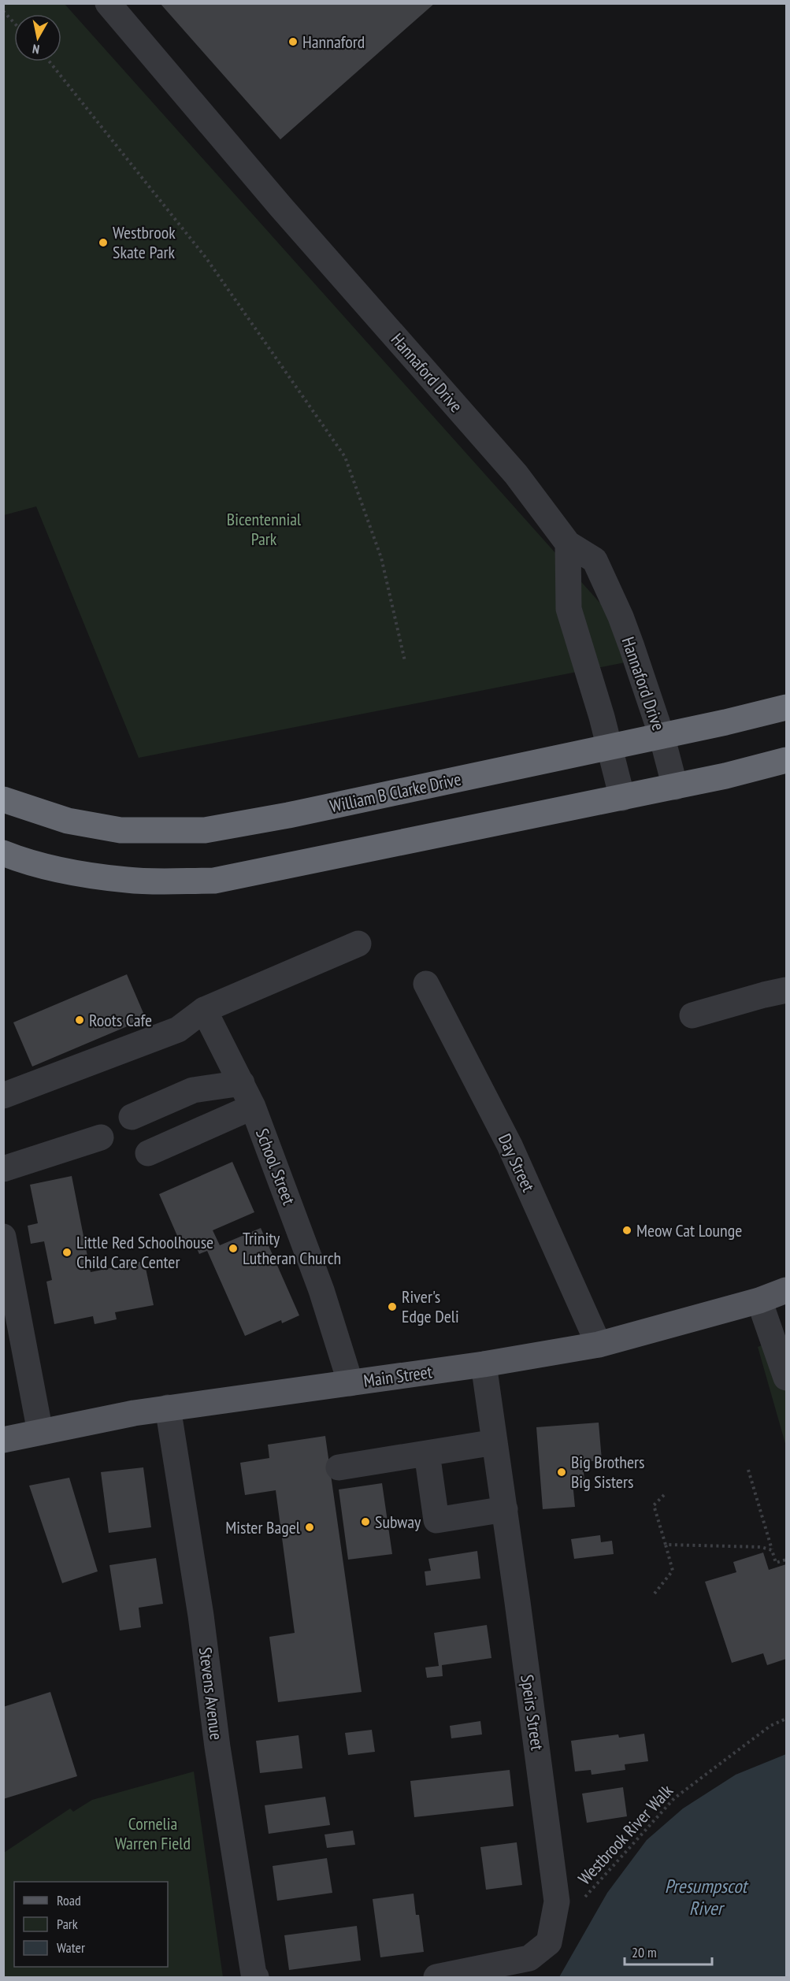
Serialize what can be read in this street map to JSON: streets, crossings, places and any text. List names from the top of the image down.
{
  "streets": {
    "highway": ["William B Clarke Drive"],
    "main road": ["Main Street"],
    "street": [
      "Hannaford Drive",
      "Day Street",
      "School Street",
      "Stevens Avenue",
      "Speirs Street"
    ],
    "path": ["Westbrook River Walk"]
  },
  "crossings": [
    ["Hannaford Drive", "William B Clarke Drive"],
    ["Day Street", "Main Street"],
    ["School Street", "Main Street"],
    ["Main Street", "Stevens Avenue"],
    ["Main Street", "Speirs Street"]
  ],
  "water": ["Presumpscot River"],
  "parks": ["Bicentennial Park", "Cornelia Warren Field"],
  "places": [
    "Hannaford",
    "Westbrook Skate Park",
    "Roots Cafe",
    "Meow Cat Lounge",
    "Trinity Lutheran Church",
    "Little Red Schoolhouse Child Care Center",
    "River's Edge Deli",
    "Big Brothers Big Sisters",
    "Subway",
    "Mister Bagel"
  ],
  "legend": ["Road", "Park", "Water"],
  "scale_bar": "20 m",
  "north": "bottom"
}
